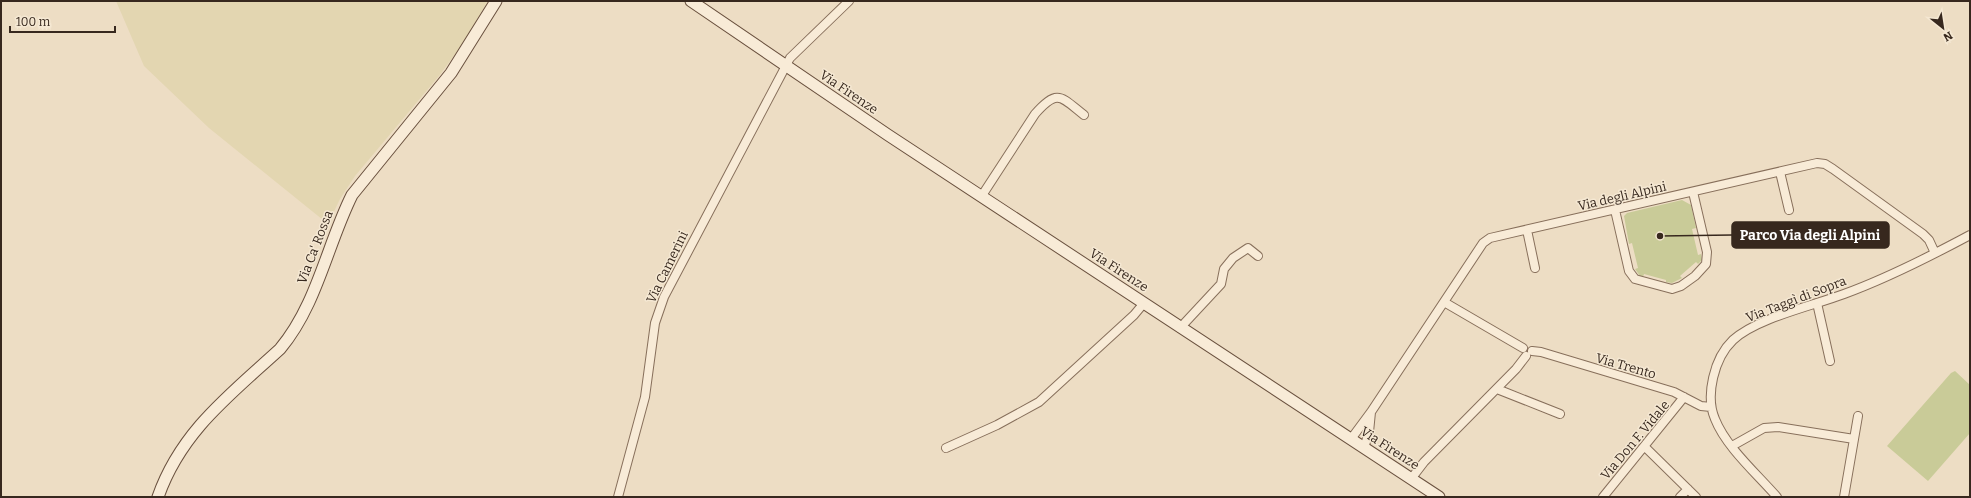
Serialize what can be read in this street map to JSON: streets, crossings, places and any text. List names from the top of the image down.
{
  "streets": {
    "main road": ["Via Firenze", "Via Ca' Rossa"],
    "street": [
      "Via degli Alpini",
      "Via Camerini",
      "Via Taggì di Sopra",
      "Via Trento",
      "Via Don F. Vidale"
    ]
  },
  "crossings": [
    ["Via Firenze", "Via degli Alpini"],
    ["Via Firenze", "Via Camerini"],
    ["Via degli Alpini", "Via Taggì di Sopra"],
    ["Via Taggì di Sopra", "Via Trento"],
    ["Via Trento", "Via Don F. Vidale"]
  ],
  "places": ["Parco Via degli Alpini"],
  "scale_bar": "100 m",
  "north": "bottom right"
}
